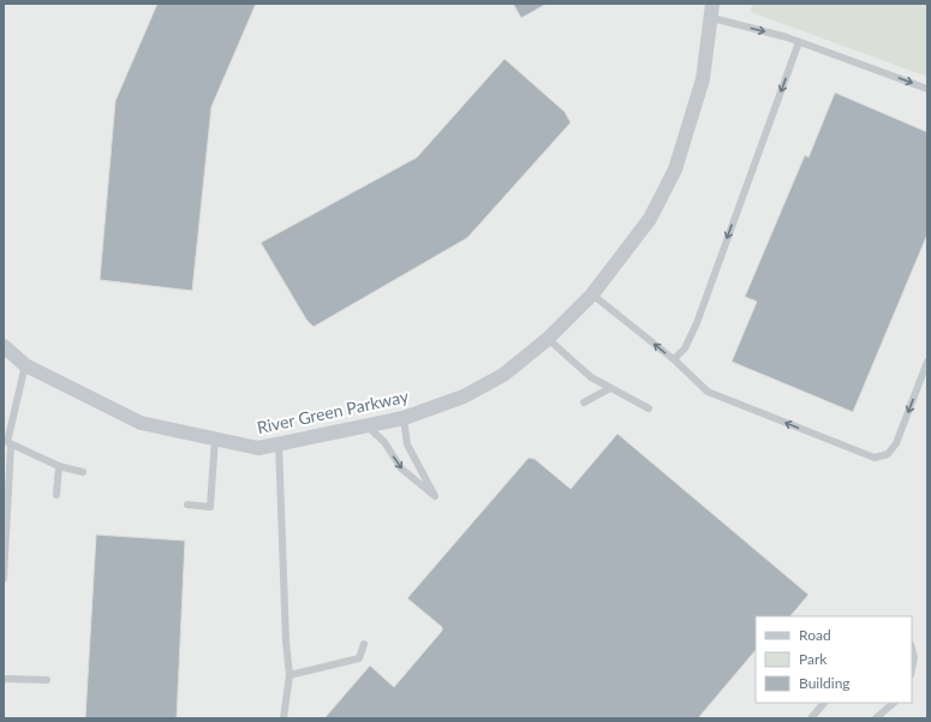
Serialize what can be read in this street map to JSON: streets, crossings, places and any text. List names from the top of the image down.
{
  "streets": {
    "street": ["River Green Parkway"]
  },
  "legend": ["Road", "Park", "Building"]
}
